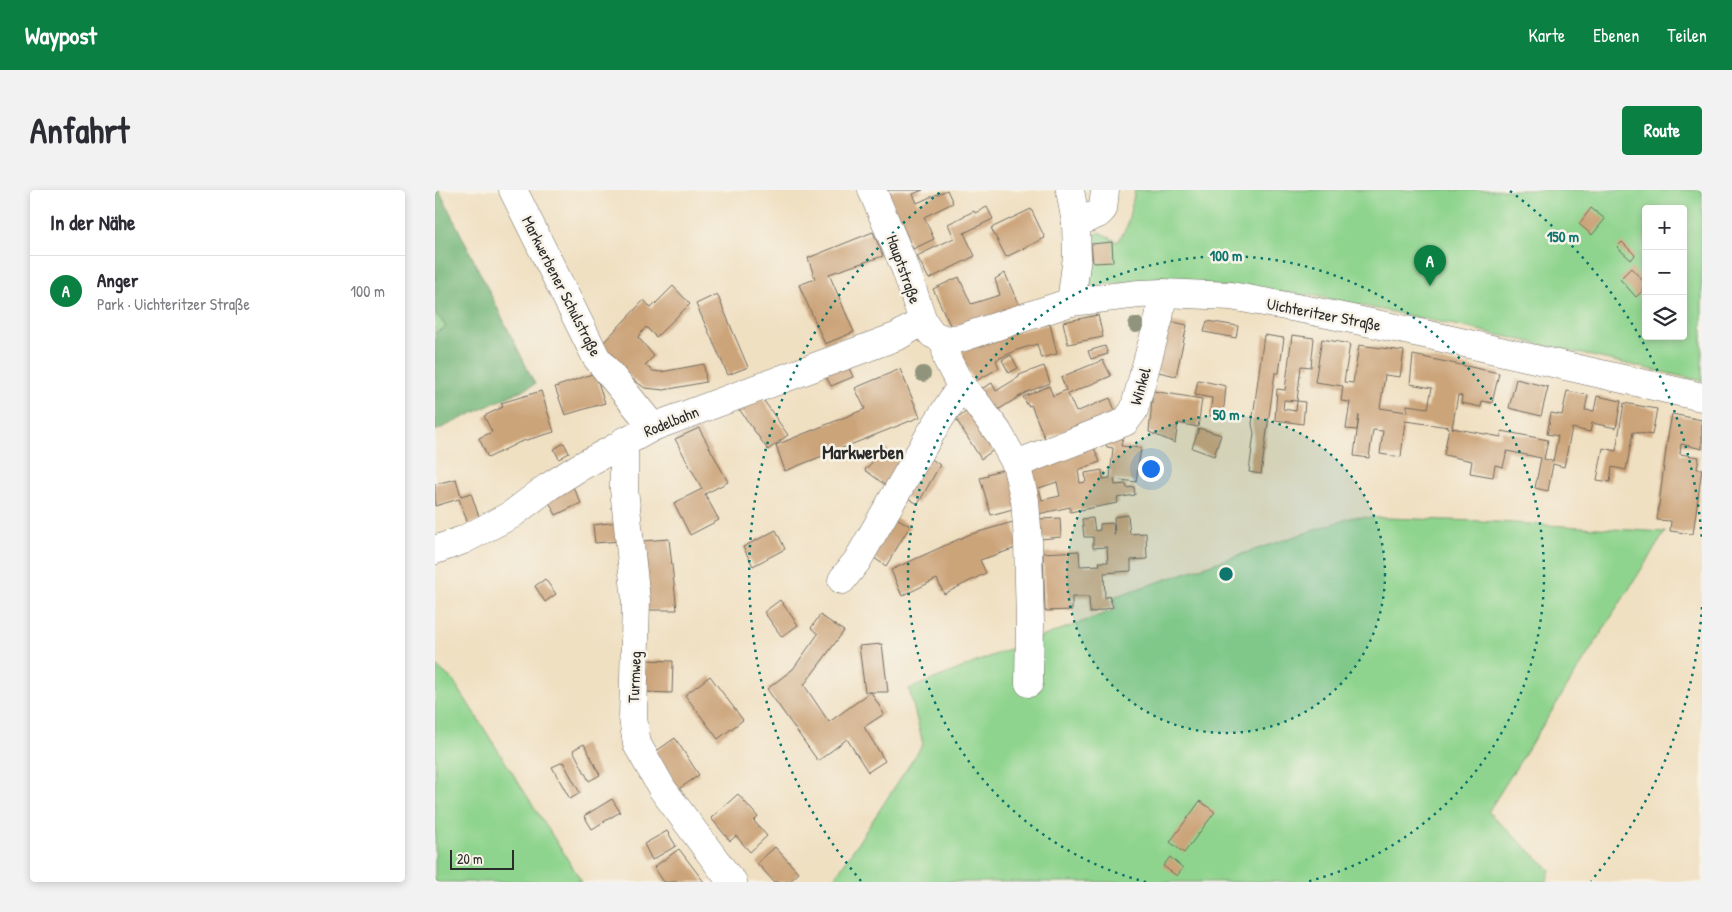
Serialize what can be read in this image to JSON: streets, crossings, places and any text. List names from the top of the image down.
{
  "streets": {
    "street": [
      "Hauptstraße",
      "Markwerbener Schulstraße",
      "Uichteritzer Straße",
      "Winkel",
      "Rodelbahn",
      "Turmweg"
    ]
  },
  "crossings": [
    ["Hauptstraße", "Uichteritzer Straße"],
    ["Hauptstraße", "Rodelbahn"],
    ["Markwerbener Schulstraße", "Rodelbahn"],
    ["Uichteritzer Straße", "Winkel"],
    ["Rodelbahn", "Turmweg"]
  ],
  "districts": ["Markwerben"],
  "scale_bar": "20 m",
  "page": {
    "header": "Waypost",
    "nav": ["Karte", "Ebenen", "Teilen"],
    "buttons": "Route",
    "title": "Anfahrt",
    "heading": "In der Nähe",
    "map_buttons": ["+", "−"],
    "pins": "A",
    "list": [
      {
        "mark": "A",
        "name": "Anger",
        "note": "Park · Uichteritzer Straße",
        "value": "100 m"
      }
    ],
    "scale": "20 m"
  },
  "rings": ["150 m", "100 m", "50 m"]
}
